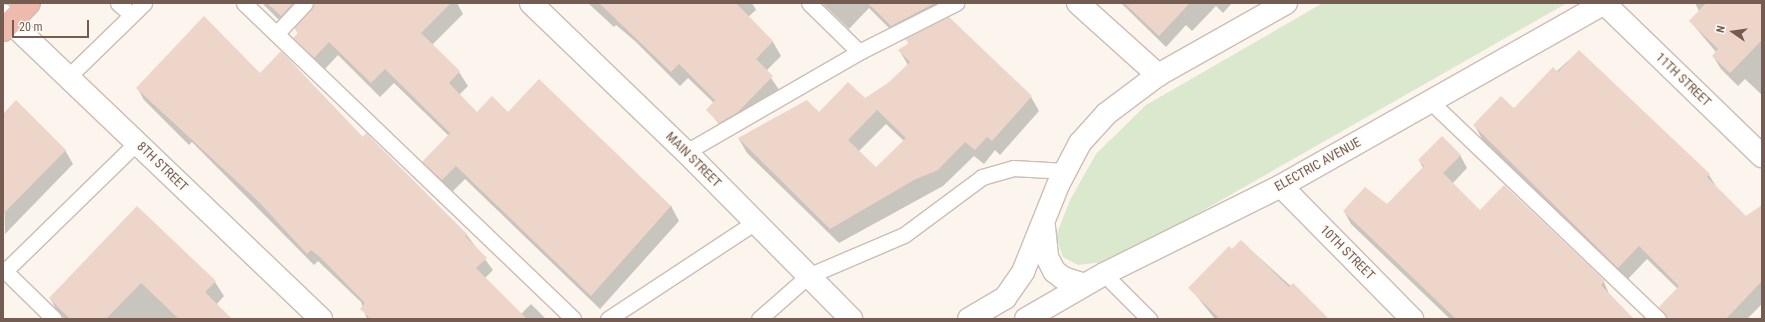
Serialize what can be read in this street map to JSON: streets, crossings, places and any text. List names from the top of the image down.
{
  "streets": {
    "main road": [
      "11TH STREET",
      "MAIN STREET",
      "ELECTRIC AVENUE",
      "8TH STREET",
      "10TH STREET"
    ]
  },
  "crossings": [
    ["11TH STREET", "ELECTRIC AVENUE"],
    ["ELECTRIC AVENUE", "10TH STREET"]
  ],
  "scale_bar": "20 m",
  "north": "left"
}
